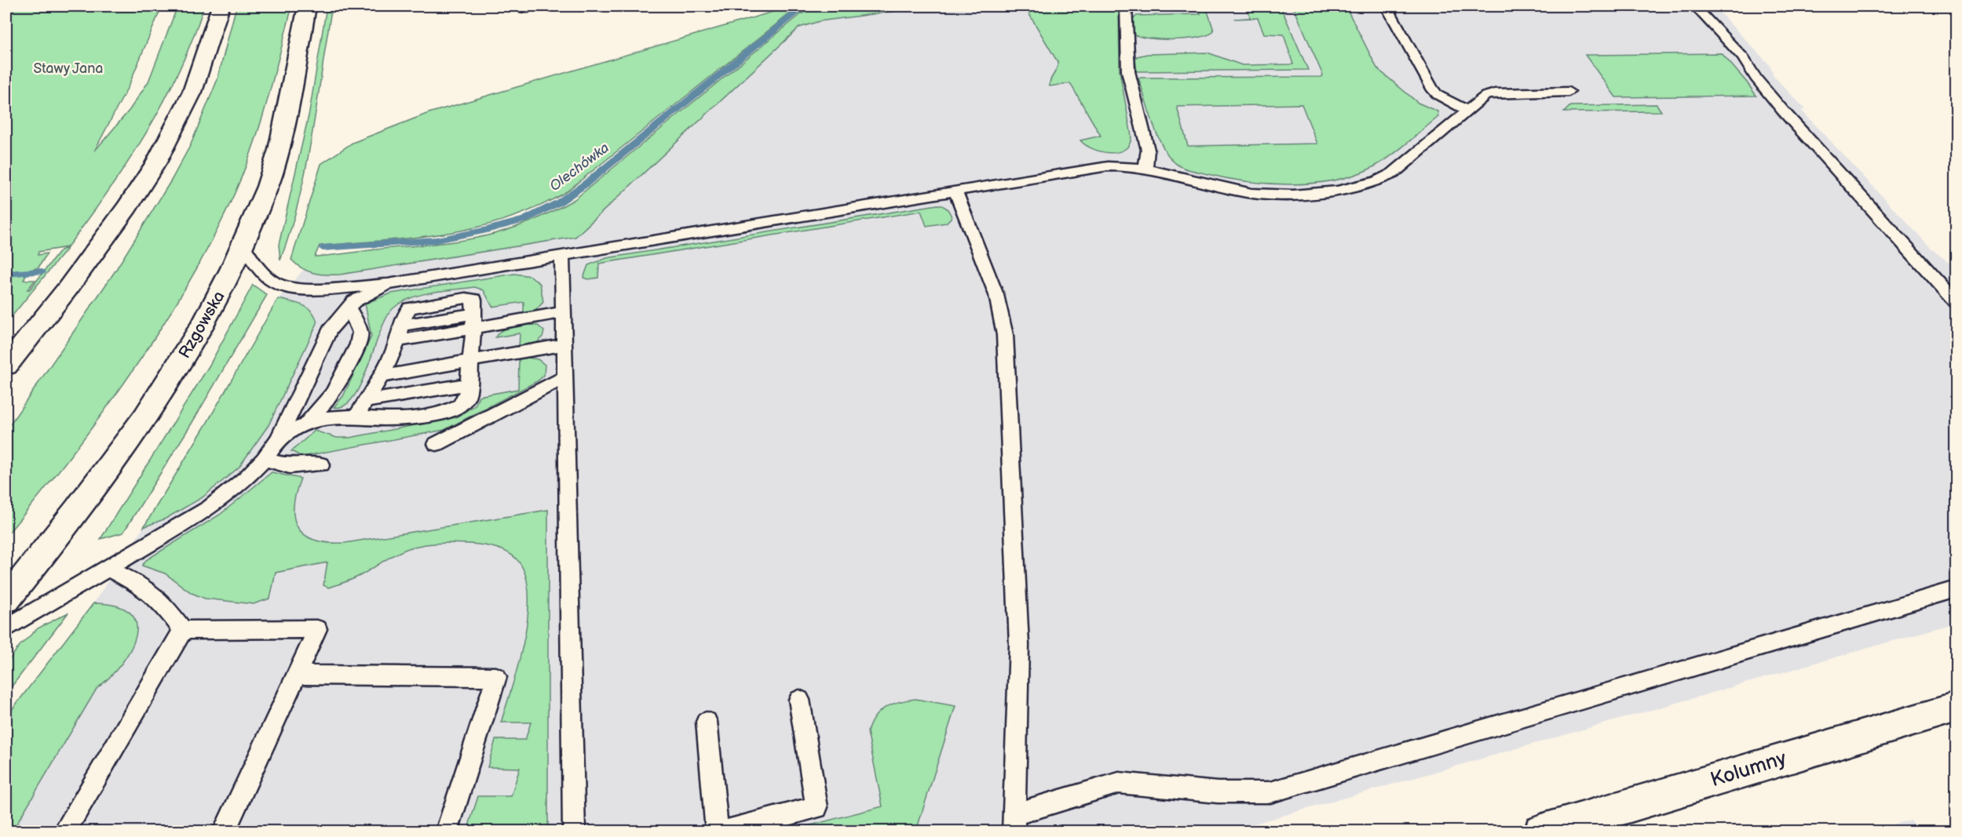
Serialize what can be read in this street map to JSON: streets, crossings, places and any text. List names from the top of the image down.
{
  "streets": {
    "main road": ["Rzgowska", "Kolumny"]
  },
  "water": ["Olechówka"],
  "parks": ["Stawy Jana"]
}
